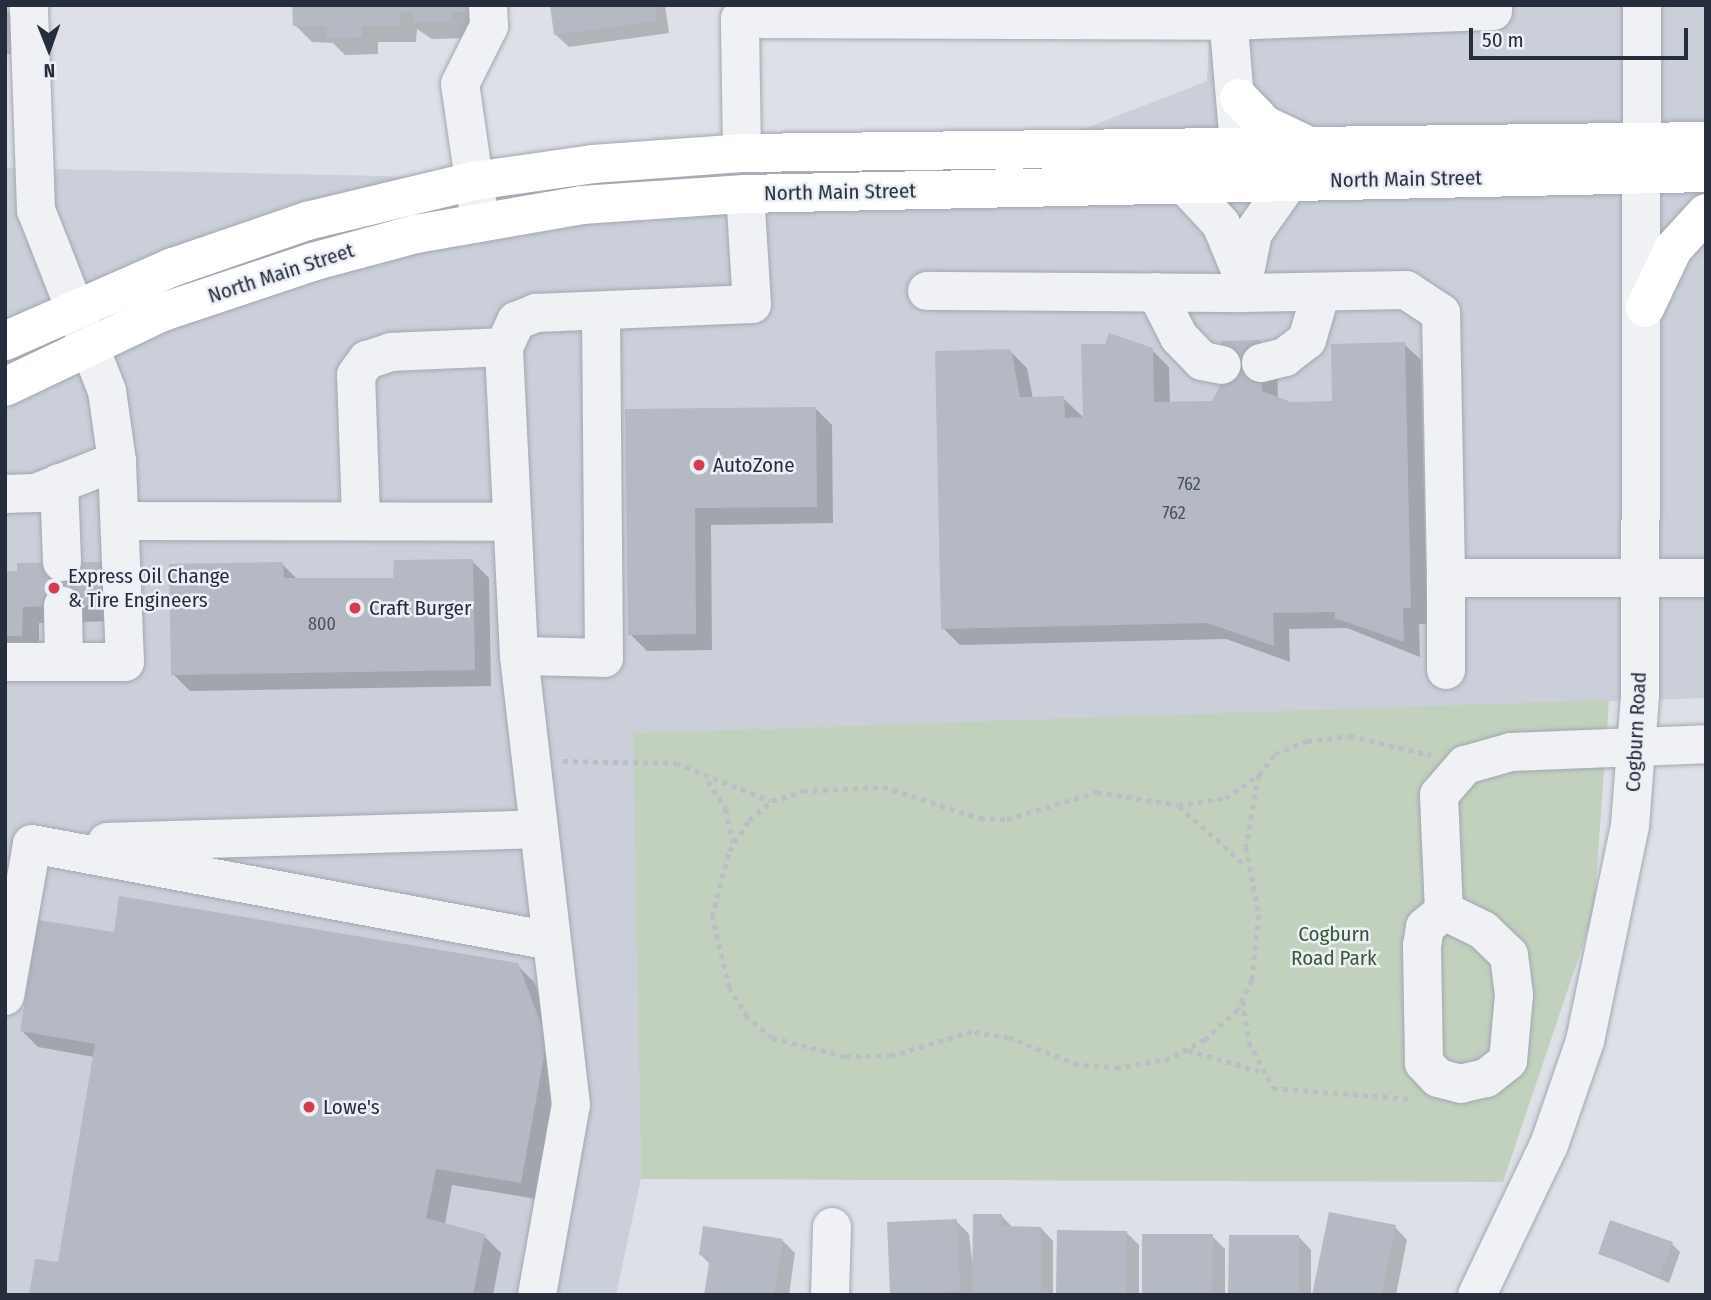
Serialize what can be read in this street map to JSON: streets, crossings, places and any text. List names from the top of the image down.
{
  "streets": {
    "main road": ["North Main Street"],
    "street": ["Cogburn Road"]
  },
  "crossings": [
    ["North Main Street", "Cogburn Road"]
  ],
  "parks": ["Cogburn Road Park"],
  "places": [
    "AutoZone",
    "Express Oil Change & Tire Engineers",
    "Craft Burger",
    "Lowe's"
  ],
  "house_numbers": ["762", "762", "800"],
  "scale_bar": "50 m",
  "north": "bottom"
}
